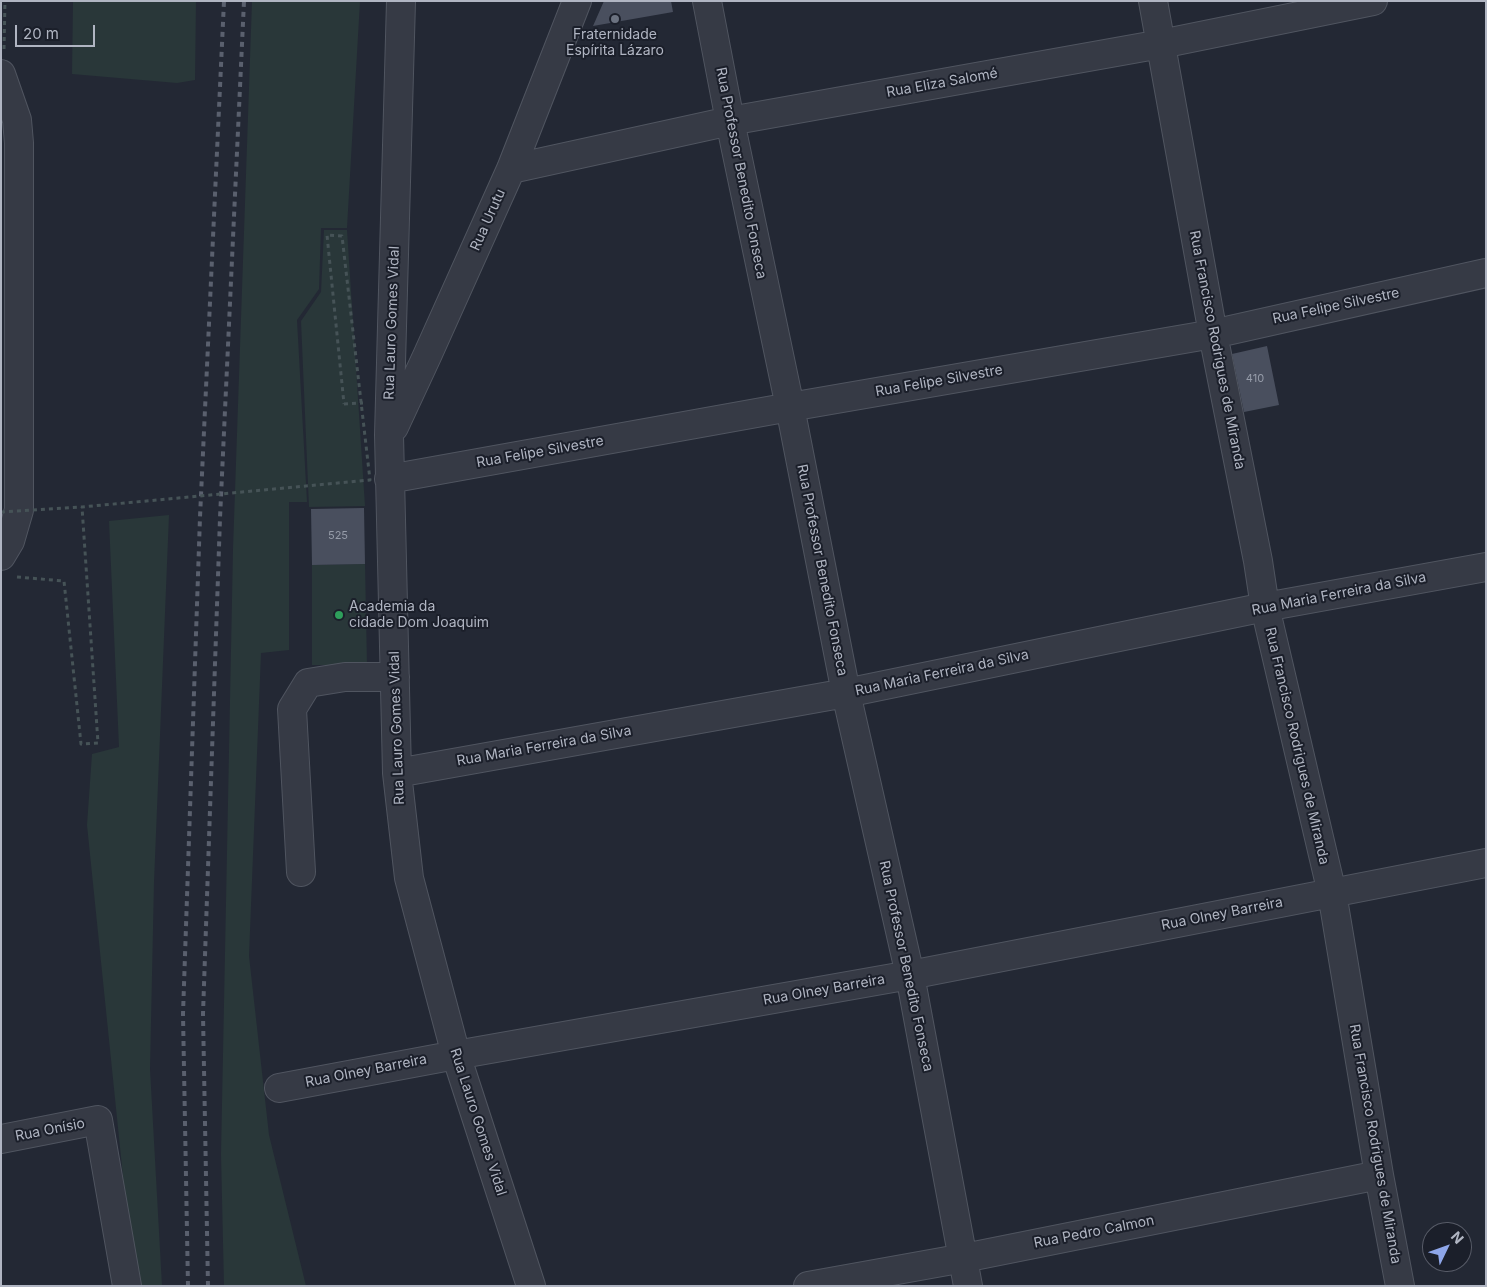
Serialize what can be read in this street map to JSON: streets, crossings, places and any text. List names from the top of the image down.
{
  "streets": {
    "street": [
      "Rua Eliza Salomé",
      "Rua Professor Benedito Fonseca",
      "Rua Urutu",
      "Rua Felipe Silvestre",
      "Rua Lauro Gomes Vidal",
      "Rua Francisco Rodrigues de Miranda",
      "Rua Maria Ferreira da Silva",
      "Rua Olney Barreira",
      "Rua Onísio",
      "Rua Pedro Calmon"
    ]
  },
  "crossings": [
    ["Rua Eliza Salomé", "Rua Professor Benedito Fonseca"],
    ["Rua Eliza Salomé", "Rua Urutu"],
    ["Rua Eliza Salomé", "Rua Francisco Rodrigues de Miranda"],
    ["Rua Professor Benedito Fonseca", "Rua Felipe Silvestre"],
    ["Rua Professor Benedito Fonseca", "Rua Maria Ferreira da Silva"],
    ["Rua Professor Benedito Fonseca", "Rua Olney Barreira"],
    ["Rua Professor Benedito Fonseca", "Rua Pedro Calmon"],
    ["Rua Urutu", "Rua Lauro Gomes Vidal"],
    ["Rua Felipe Silvestre", "Rua Lauro Gomes Vidal"],
    ["Rua Felipe Silvestre", "Rua Francisco Rodrigues de Miranda"],
    ["Rua Lauro Gomes Vidal", "Rua Maria Ferreira da Silva"],
    ["Rua Lauro Gomes Vidal", "Rua Olney Barreira"],
    ["Rua Francisco Rodrigues de Miranda", "Rua Maria Ferreira da Silva"],
    ["Rua Francisco Rodrigues de Miranda", "Rua Olney Barreira"],
    ["Rua Francisco Rodrigues de Miranda", "Rua Pedro Calmon"]
  ],
  "places": ["Fraternidade Espírita Lázaro", "Academia da cidade Dom Joaquim"],
  "house_numbers": ["410", "525"],
  "scale_bar": "20 m",
  "north": "top right"
}
